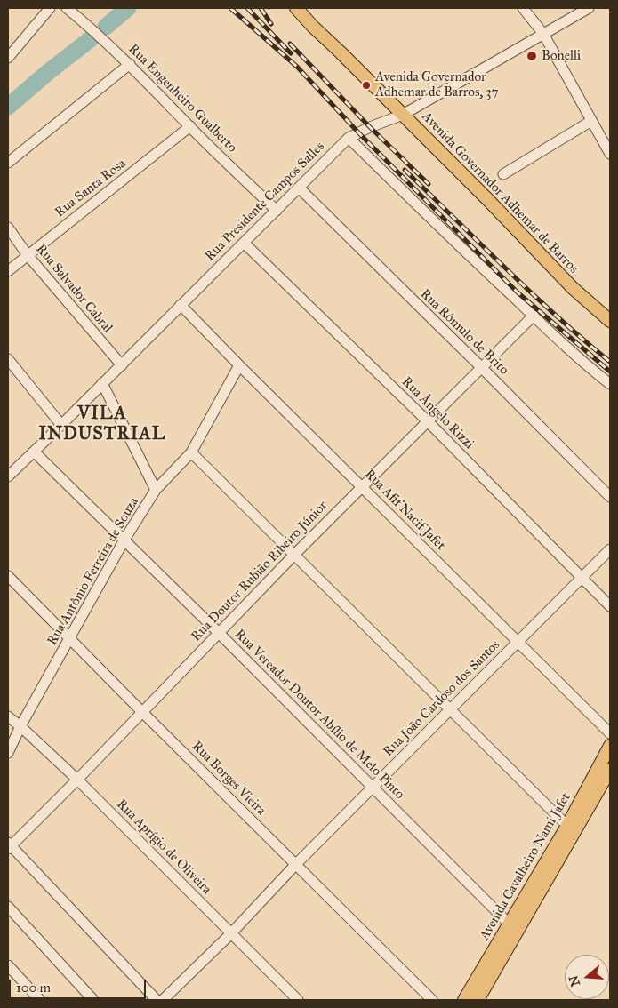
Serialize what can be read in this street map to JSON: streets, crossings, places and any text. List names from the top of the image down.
{
  "streets": {
    "main road": ["Avenida Governador Adhemar de Barros", "Avenida Cavalheiro Nami Jafet"],
    "street": [
      "Rua Engenheiro Gualberto",
      "Rua Santa Rosa",
      "Rua Presidente Campos Salles",
      "Rua Salvador Cabral",
      "Rua Rômulo de Brito",
      "Rua Ângelo Rizzi",
      "Rua Afif Nacif Jafet",
      "Rua Antônio Ferreira de Souza",
      "Rua Doutor Rubião Ribeiro Júnior",
      "Rua João Cardoso dos Santos",
      "Rua Vereador Doutor Abílio de Melo Pinto",
      "Rua Borges Vieira",
      "Rua Aprígio de Oliveira"
    ]
  },
  "crossings": [
    ["Rua Engenheiro Gualberto", "Rua Santa Rosa"],
    ["Rua Engenheiro Gualberto", "Rua Presidente Campos Salles"],
    ["Rua Santa Rosa", "Rua Salvador Cabral"],
    ["Avenida Governador Adhemar de Barros", "Rua Presidente Campos Salles"],
    ["Rua Presidente Campos Salles", "Rua Salvador Cabral"],
    ["Rua Presidente Campos Salles", "Rua Rômulo de Brito"],
    ["Rua Presidente Campos Salles", "Rua Ângelo Rizzi"],
    ["Rua Presidente Campos Salles", "Rua Afif Nacif Jafet"],
    ["Rua Presidente Campos Salles", "Rua Vereador Doutor Abílio de Melo Pinto"],
    ["Rua Rômulo de Brito", "Rua Doutor Rubião Ribeiro Júnior"],
    ["Rua Ângelo Rizzi", "Rua Doutor Rubião Ribeiro Júnior"],
    ["Rua Ângelo Rizzi", "Rua João Cardoso dos Santos"],
    ["Rua Afif Nacif Jafet", "Rua Antônio Ferreira de Souza"],
    ["Rua Afif Nacif Jafet", "Rua Doutor Rubião Ribeiro Júnior"],
    ["Rua Afif Nacif Jafet", "Rua João Cardoso dos Santos"],
    ["Rua Antônio Ferreira de Souza", "Rua Vereador Doutor Abílio de Melo Pinto"],
    ["Rua Antônio Ferreira de Souza", "Rua Borges Vieira"],
    ["Rua Antônio Ferreira de Souza", "Rua Aprígio de Oliveira"],
    ["Rua Doutor Rubião Ribeiro Júnior", "Rua Vereador Doutor Abílio de Melo Pinto"],
    ["Rua Doutor Rubião Ribeiro Júnior", "Rua Borges Vieira"],
    ["Rua Doutor Rubião Ribeiro Júnior", "Rua Aprígio de Oliveira"],
    ["Rua João Cardoso dos Santos", "Rua Vereador Doutor Abílio de Melo Pinto"],
    ["Rua João Cardoso dos Santos", "Rua Borges Vieira"],
    ["Rua João Cardoso dos Santos", "Rua Aprígio de Oliveira"],
    ["Rua Vereador Doutor Abílio de Melo Pinto", "Avenida Cavalheiro Nami Jafet"]
  ],
  "districts": ["VILA INDUSTRIAL"],
  "places": ["Bonelli", "Avenida Governador Adhemar de Barros, 37"],
  "scale_bar": "100 m",
  "north": "left"
}
